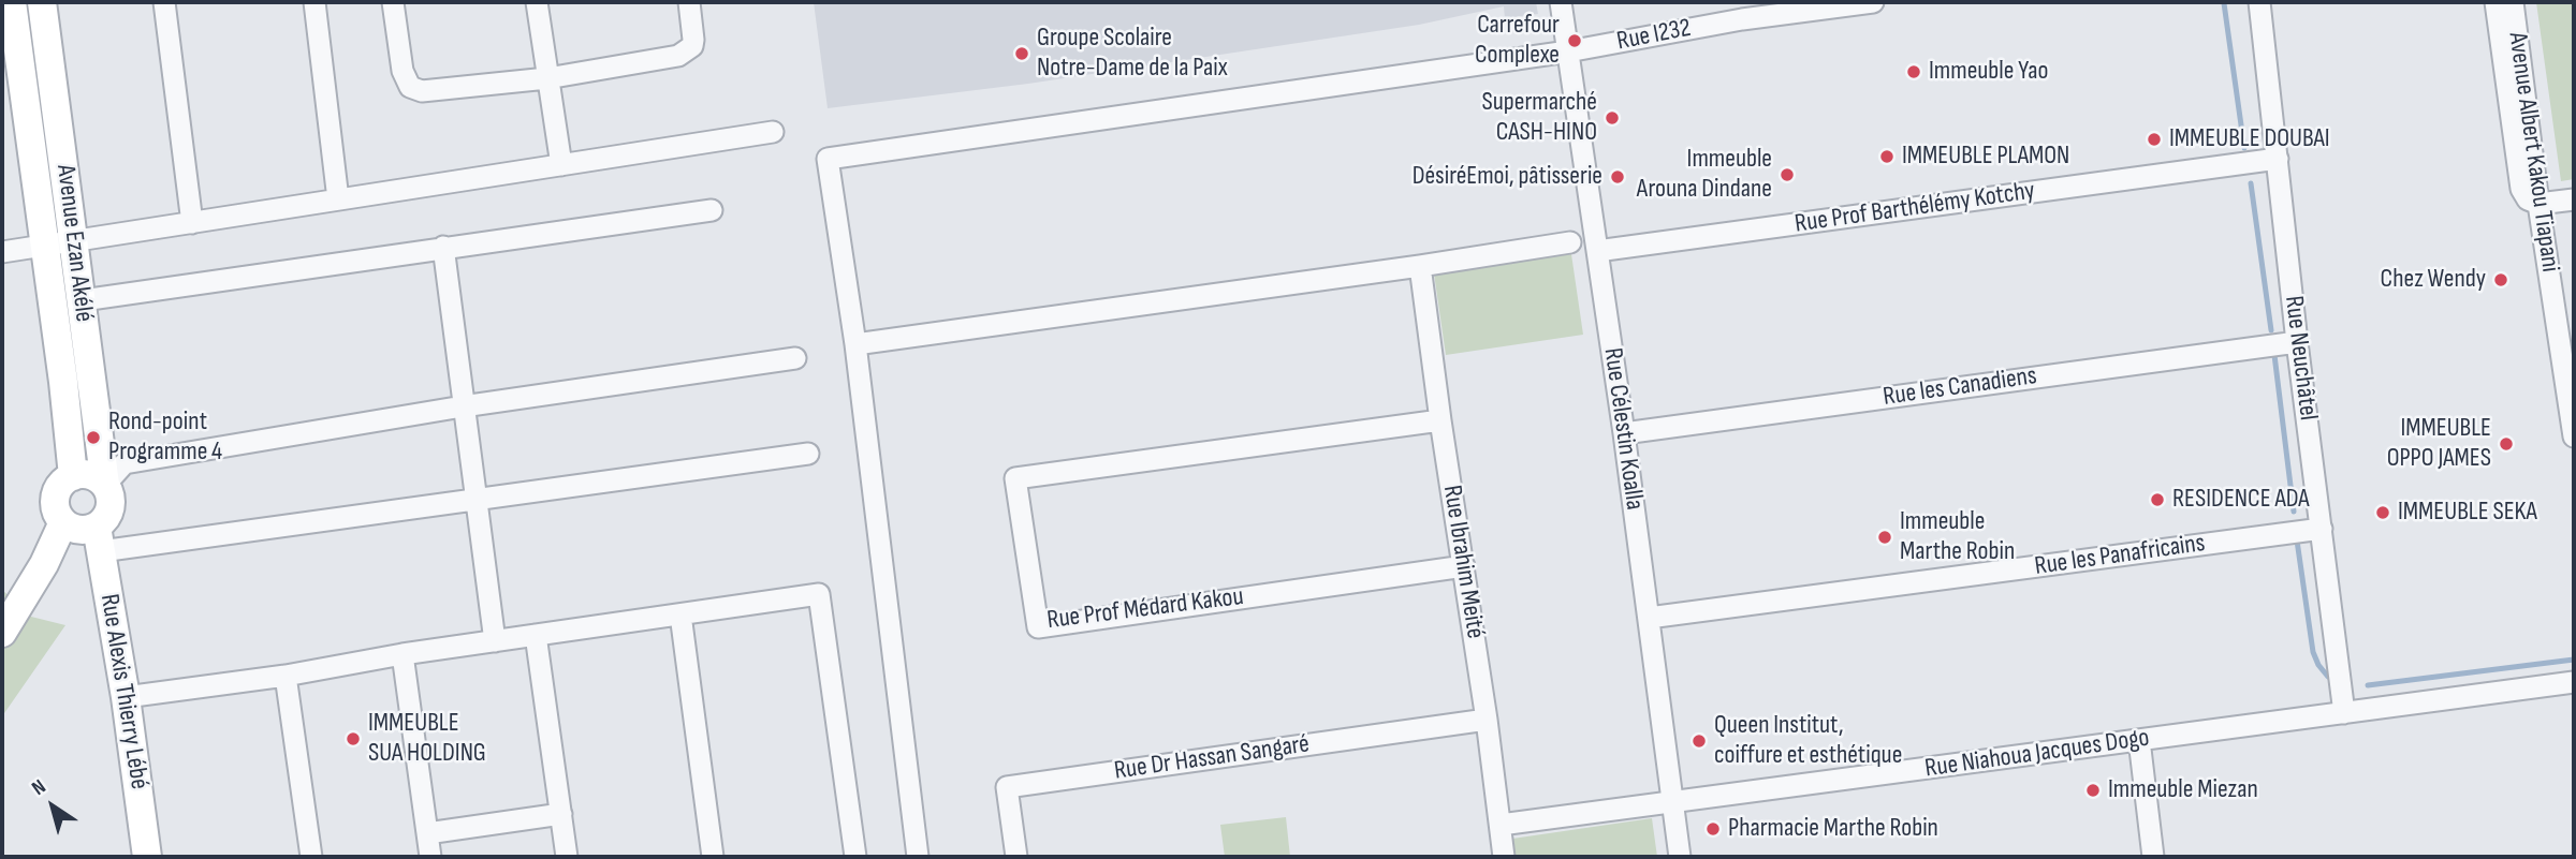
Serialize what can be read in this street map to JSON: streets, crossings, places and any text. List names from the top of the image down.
{
  "streets": {
    "main road": ["Avenue Ezan Akélé", "Rue Alexis Thierry Lébé"],
    "street": [
      "Rue I232",
      "Avenue Albert Kakou Tiapani",
      "Rue Prof Barthélémy Kotchy",
      "Rue Neuchâtel",
      "Rue les Canadiens",
      "Rue Célestin Koalla",
      "Rue les Panafricains",
      "Rue Ibrahim Meité",
      "Rue Prof Médard Kakou",
      "Rue Niahoua Jacques Dogo",
      "Rue Dr Hassan Sangaré"
    ]
  },
  "crossings": [
    ["Rue I232", "Rue Célestin Koalla"],
    ["Rue Prof Barthélémy Kotchy", "Rue Neuchâtel"],
    ["Rue Prof Barthélémy Kotchy", "Rue Célestin Koalla"],
    ["Avenue Ezan Akélé", "Rue Alexis Thierry Lébé"],
    ["Rue Neuchâtel", "Rue les Canadiens"],
    ["Rue Neuchâtel", "Rue les Panafricains"],
    ["Rue Neuchâtel", "Rue Niahoua Jacques Dogo"],
    ["Rue les Canadiens", "Rue Célestin Koalla"],
    ["Rue Célestin Koalla", "Rue les Panafricains"],
    ["Rue Célestin Koalla", "Rue Niahoua Jacques Dogo"],
    ["Rue Ibrahim Meité", "Rue Prof Médard Kakou"],
    ["Rue Ibrahim Meité", "Rue Niahoua Jacques Dogo"],
    ["Rue Ibrahim Meité", "Rue Dr Hassan Sangaré"]
  ],
  "places": [
    "Carrefour Complexe",
    "Groupe Scolaire Notre-Dame de la Paix",
    "Immeuble Yao",
    "Supermarché CASH-HINO",
    "IMMEUBLE DOUBAI",
    "IMMEUBLE PLAMON",
    "Immeuble Arouna Dindane",
    "DésiréEmoi, pâtisserie",
    "Chez Wendy",
    "Rond-point Programme 4",
    "IMMEUBLE OPPO JAMES",
    "RESIDENCE ADA",
    "IMMEUBLE SEKA",
    "Immeuble Marthe Robin",
    "IMMEUBLE SUA HOLDING",
    "Queen Institut, coiffure et esthétique",
    "Immeuble Miezan",
    "Pharmacie Marthe Robin"
  ],
  "north": "top left"
}
